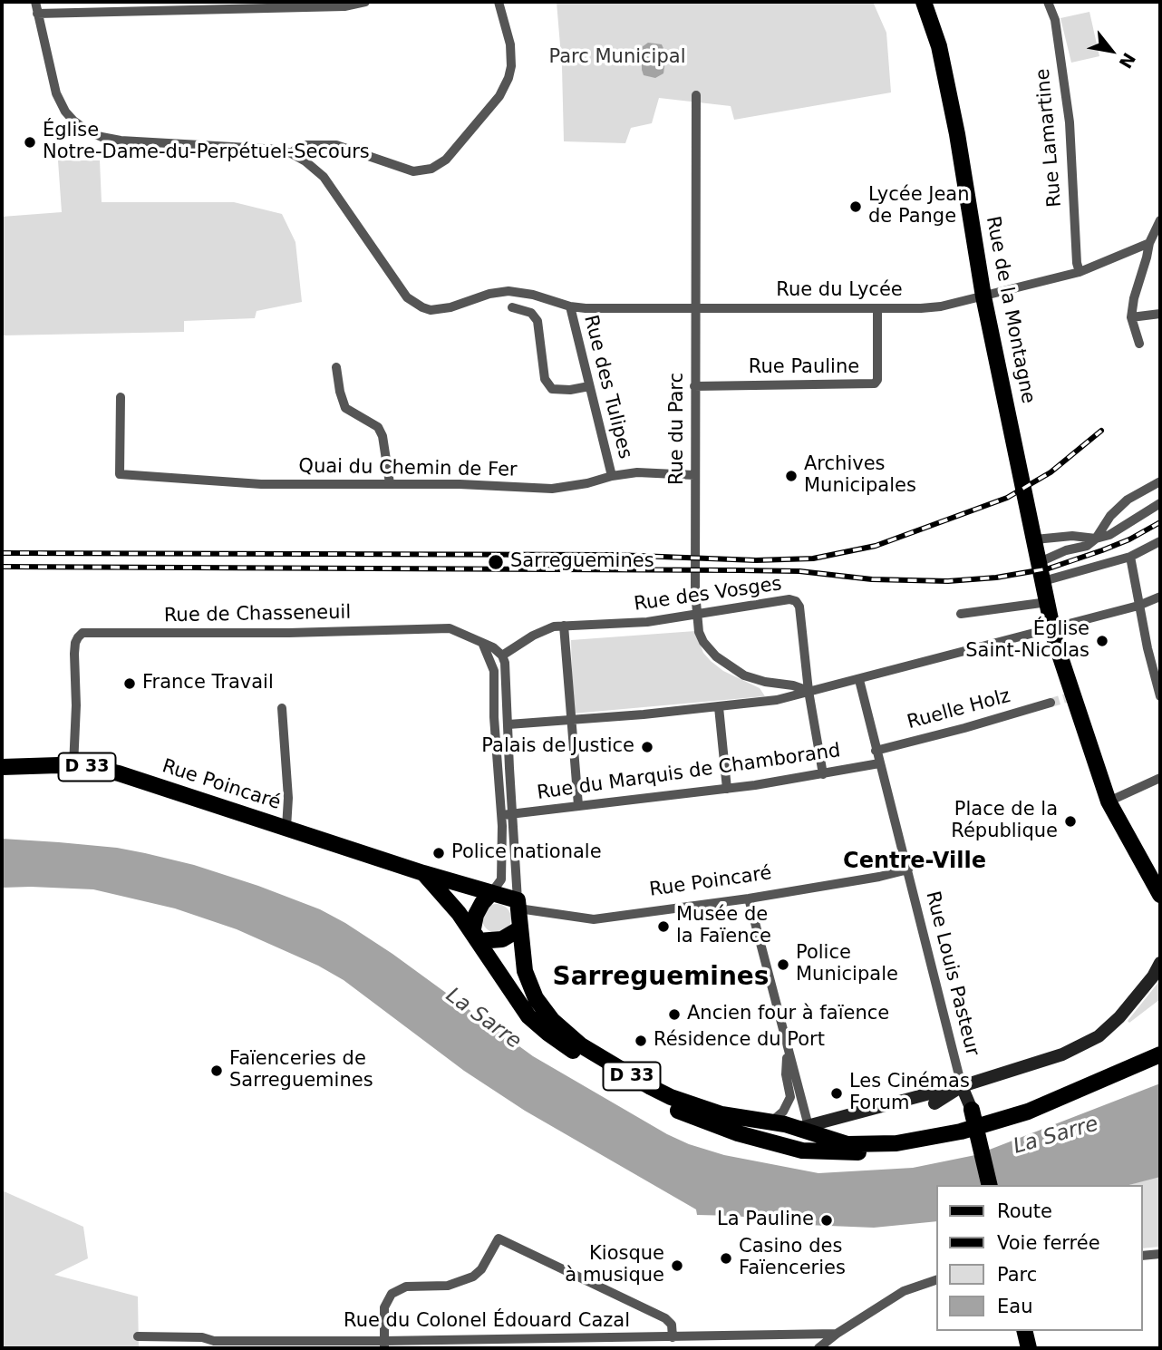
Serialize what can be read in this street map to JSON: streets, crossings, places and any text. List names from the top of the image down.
{
  "streets": {
    "main road": ["Rue de la Montagne", "D 33", "Rue Poincaré"],
    "street": [
      "Rue Lamartine",
      "Rue du Lycée",
      "Rue Pauline",
      "Rue des Tulipes",
      "Rue du Parc",
      "Quai du Chemin de Fer",
      "Rue des Vosges",
      "Rue de Chasseneuil",
      "Ruelle Holz",
      "Rue du Marquis de Chamborand",
      "Rue Louis Pasteur",
      "Rue du Colonel Édouard Cazal"
    ]
  },
  "crossings": [
    ["Rue Lamartine", "Rue du Lycée"],
    ["Rue du Lycée", "Rue de la Montagne"],
    ["Rue du Lycée", "Rue Pauline"],
    ["Rue du Lycée", "Rue des Tulipes"],
    ["Rue du Lycée", "Rue du Parc"],
    ["Rue Pauline", "Rue du Parc"],
    ["Rue des Tulipes", "Quai du Chemin de Fer"],
    ["Rue du Parc", "Quai du Chemin de Fer"],
    ["Rue du Parc", "Rue des Vosges"],
    ["Rue des Vosges", "Rue du Marquis de Chamborand"],
    ["Rue de Chasseneuil", "Rue Poincaré"],
    ["Ruelle Holz", "Rue Louis Pasteur"],
    ["D 33", "Rue Poincaré"],
    ["Rue du Marquis de Chamborand", "Rue Louis Pasteur"],
    ["Rue Poincaré", "Rue Louis Pasteur"]
  ],
  "districts": ["Centre-Ville", "Sarreguemines"],
  "water": ["La Sarre"],
  "parks": ["Parc Municipal"],
  "places": [
    "Église Notre-Dame-du-Perpétuel-Secours",
    "Lycée Jean de Pange",
    "Archives Municipales",
    "Sarreguemines",
    "Église Saint-Nicolas",
    "France Travail",
    "Palais de Justice",
    "Place de la République",
    "Police nationale",
    "Musée de la Faïence",
    "Police Municipale",
    "Ancien four à faïence",
    "Résidence du Port",
    "Faïenceries de Sarreguemines",
    "Les Cinémas Forum",
    "La Pauline",
    "Casino des Faïenceries",
    "Kiosque à musique"
  ],
  "legend": [
    "Route",
    "Voie ferrée",
    "Parc",
    "Eau"
  ],
  "north": "bottom right"
}
